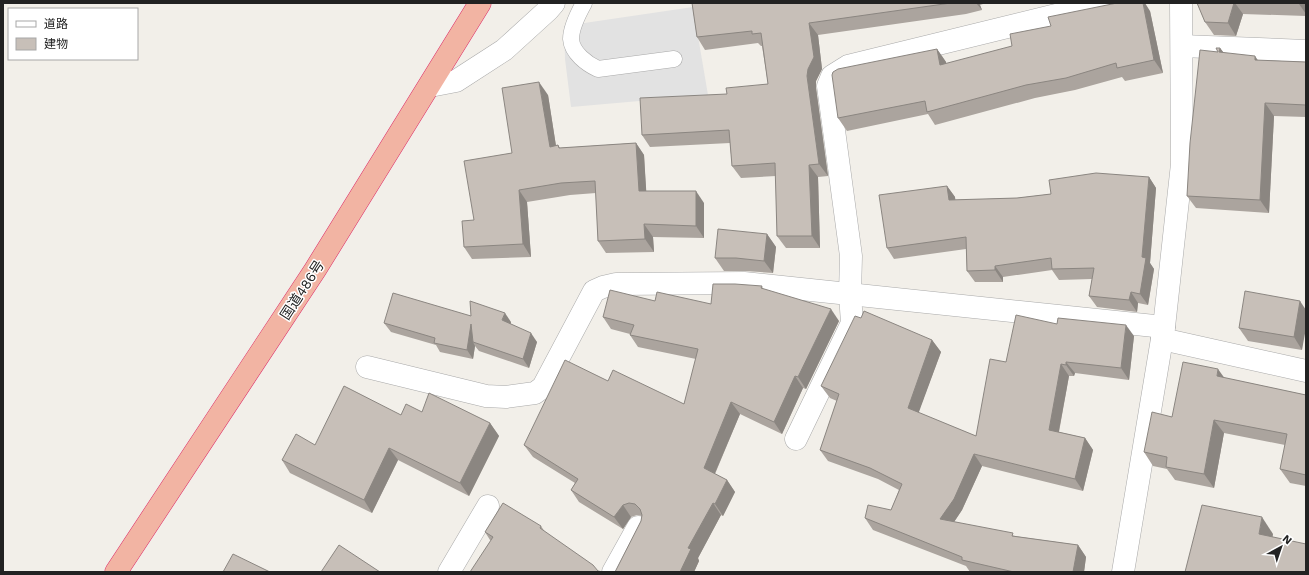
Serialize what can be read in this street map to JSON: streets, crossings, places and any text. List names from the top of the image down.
{
  "streets": {
    "highway": ["国道486号"]
  },
  "legend": ["道路", "建物"],
  "north": "top right"
}
